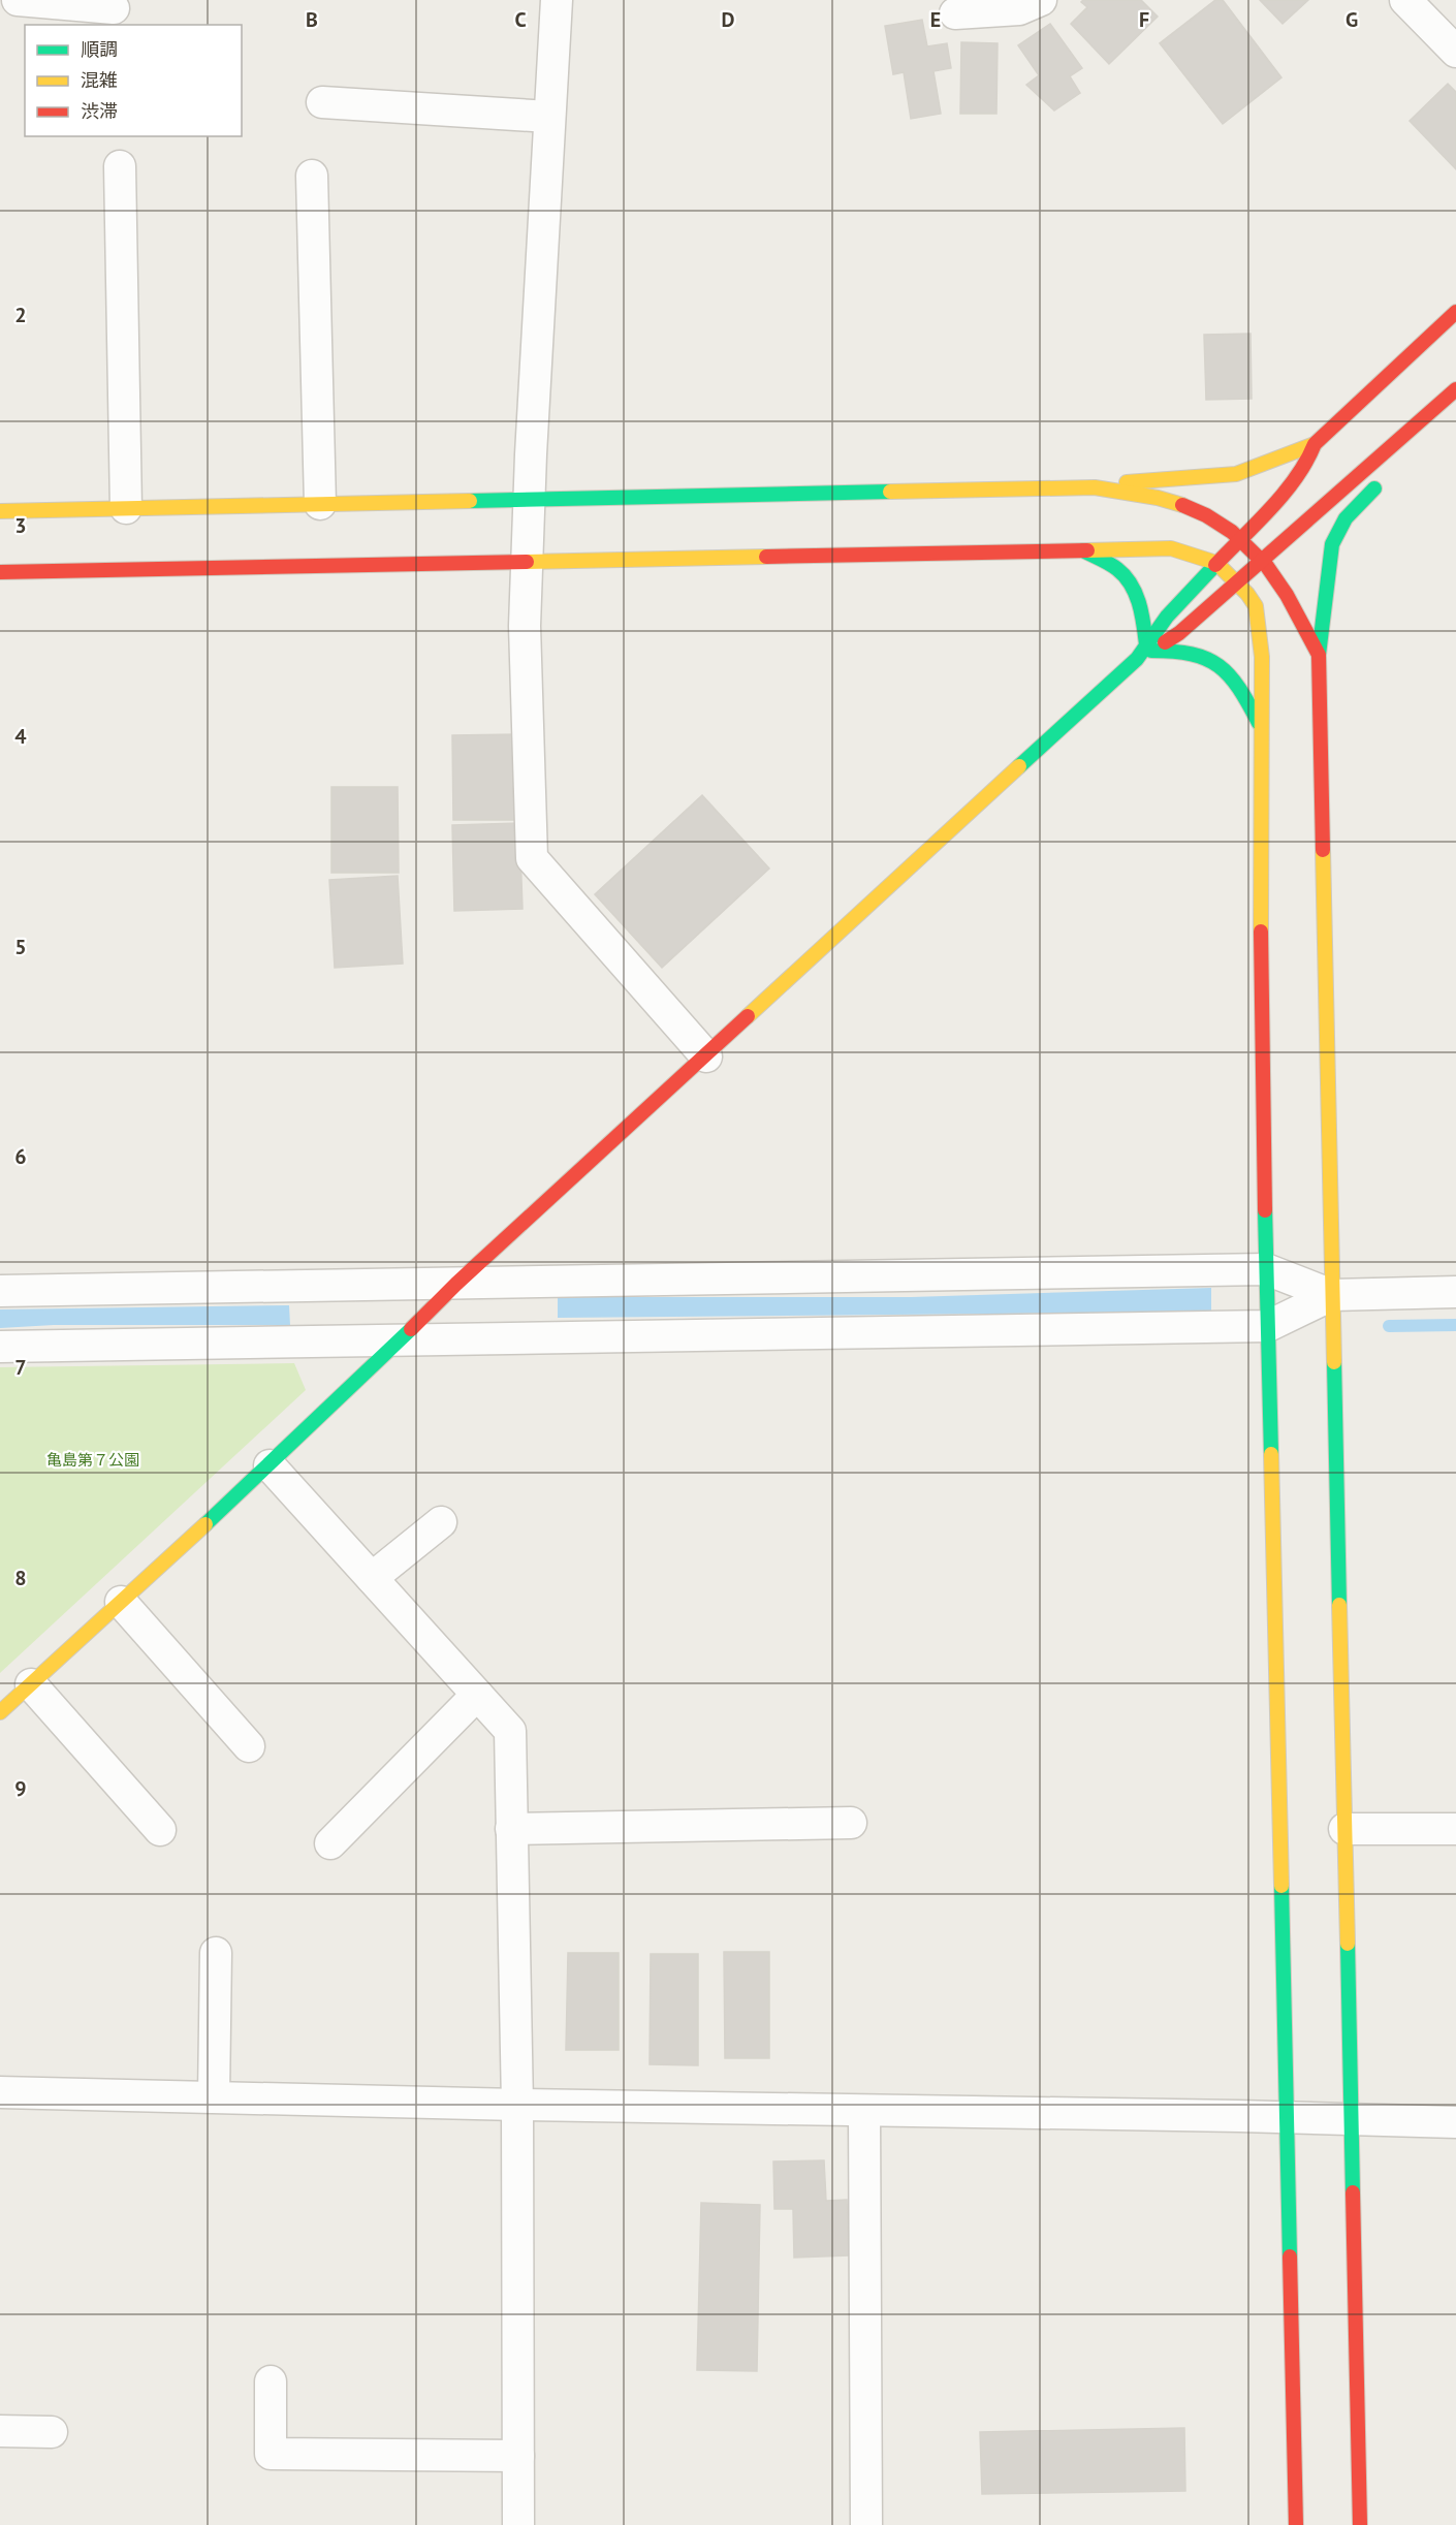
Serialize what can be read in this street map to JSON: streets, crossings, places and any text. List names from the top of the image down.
{
  "parks": ["亀島第７公園"],
  "legend": ["順調", "混雑", "渋滞"],
  "grid": {
    "columns": [
      "B",
      "C",
      "D",
      "E",
      "F",
      "G"
    ],
    "rows": [
      "2",
      "3",
      "4",
      "5",
      "6",
      "7",
      "8",
      "9"
    ]
  }
}
